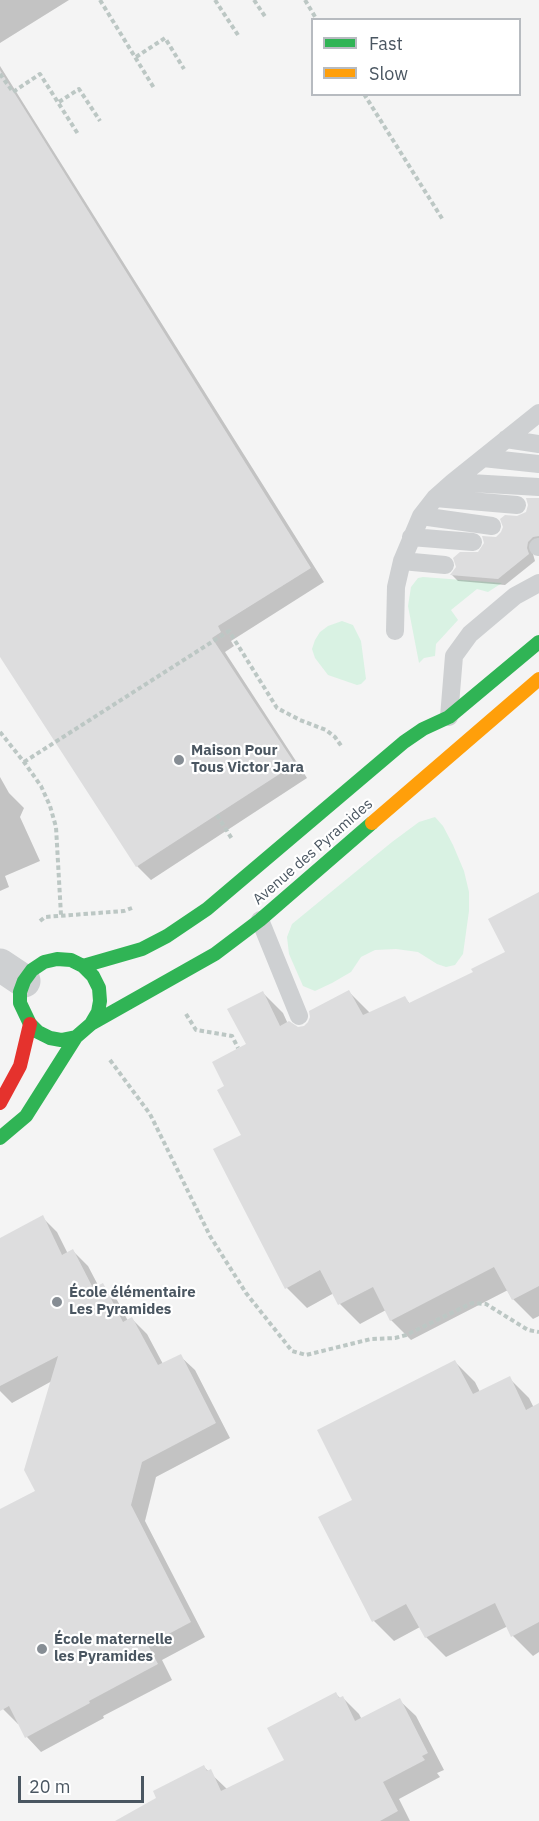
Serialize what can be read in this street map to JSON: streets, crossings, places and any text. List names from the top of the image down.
{
  "streets": {
    "main road": ["Avenue des Pyramides"]
  },
  "places": ["Maison Pour Tous Victor Jara", "École élémentaire Les Pyramides", "École maternelle les Pyramides"],
  "legend": ["Fast", "Slow"],
  "scale_bar": "20 m"
}
